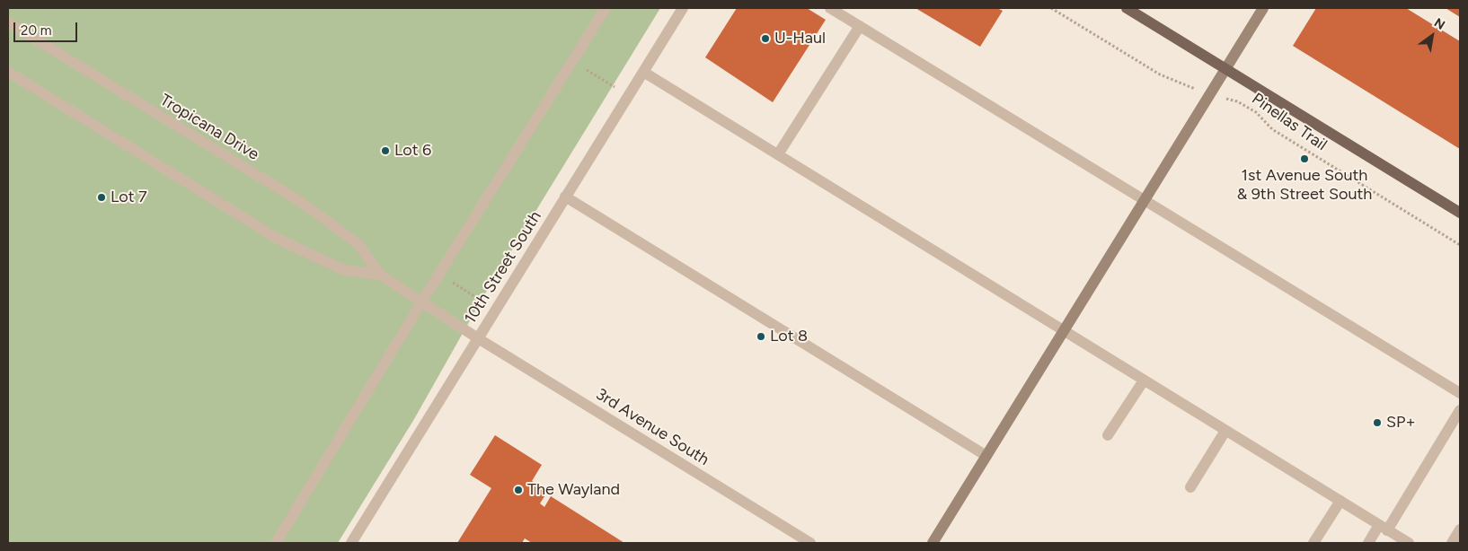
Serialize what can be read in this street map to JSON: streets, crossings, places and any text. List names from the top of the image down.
{
  "streets": {
    "street": ["Tropicana Drive", "10th Street South", "3rd Avenue South"],
    "path": ["Pinellas Trail"]
  },
  "crossings": [
    ["Tropicana Drive", "10th Street South"],
    ["Tropicana Drive", "3rd Avenue South"],
    ["10th Street South", "3rd Avenue South"]
  ],
  "places": [
    "U-Haul",
    "Lot 6",
    "1st Avenue South & 9th Street South",
    "Lot 7",
    "Lot 8",
    "SP+",
    "The Wayland"
  ],
  "scale_bar": "20 m",
  "north": "top right"
}
